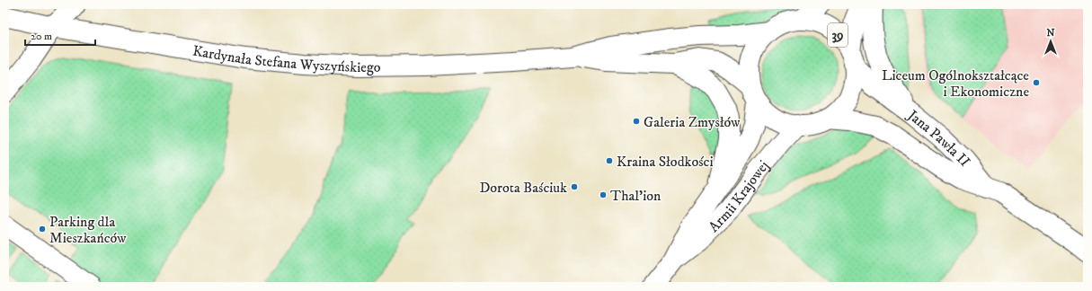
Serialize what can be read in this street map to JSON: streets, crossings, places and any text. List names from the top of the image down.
{
  "streets": {
    "street": [
      "39",
      "Kardynała Stefana Wyszyńskiego",
      "Jana Pawła II",
      "Armii Krajowej"
    ]
  },
  "crossings": [
    ["39", "Kardynała Stefana Wyszyńskiego"],
    ["39", "Jana Pawła II"],
    ["39", "Armii Krajowej"],
    ["Kardynała Stefana Wyszyńskiego", "Jana Pawła II"],
    ["Kardynała Stefana Wyszyńskiego", "Armii Krajowej"],
    ["Jana Pawła II", "Armii Krajowej"]
  ],
  "places": [
    "Liceum Ogólnokształcące i Ekonomiczne",
    "Galeria Zmysłów",
    "Kraina Słodkości",
    "Dorota Baściuk",
    "Thal'ion",
    "Parking dla Mieszkańców"
  ],
  "scale_bar": "20 m",
  "north": "top"
}
